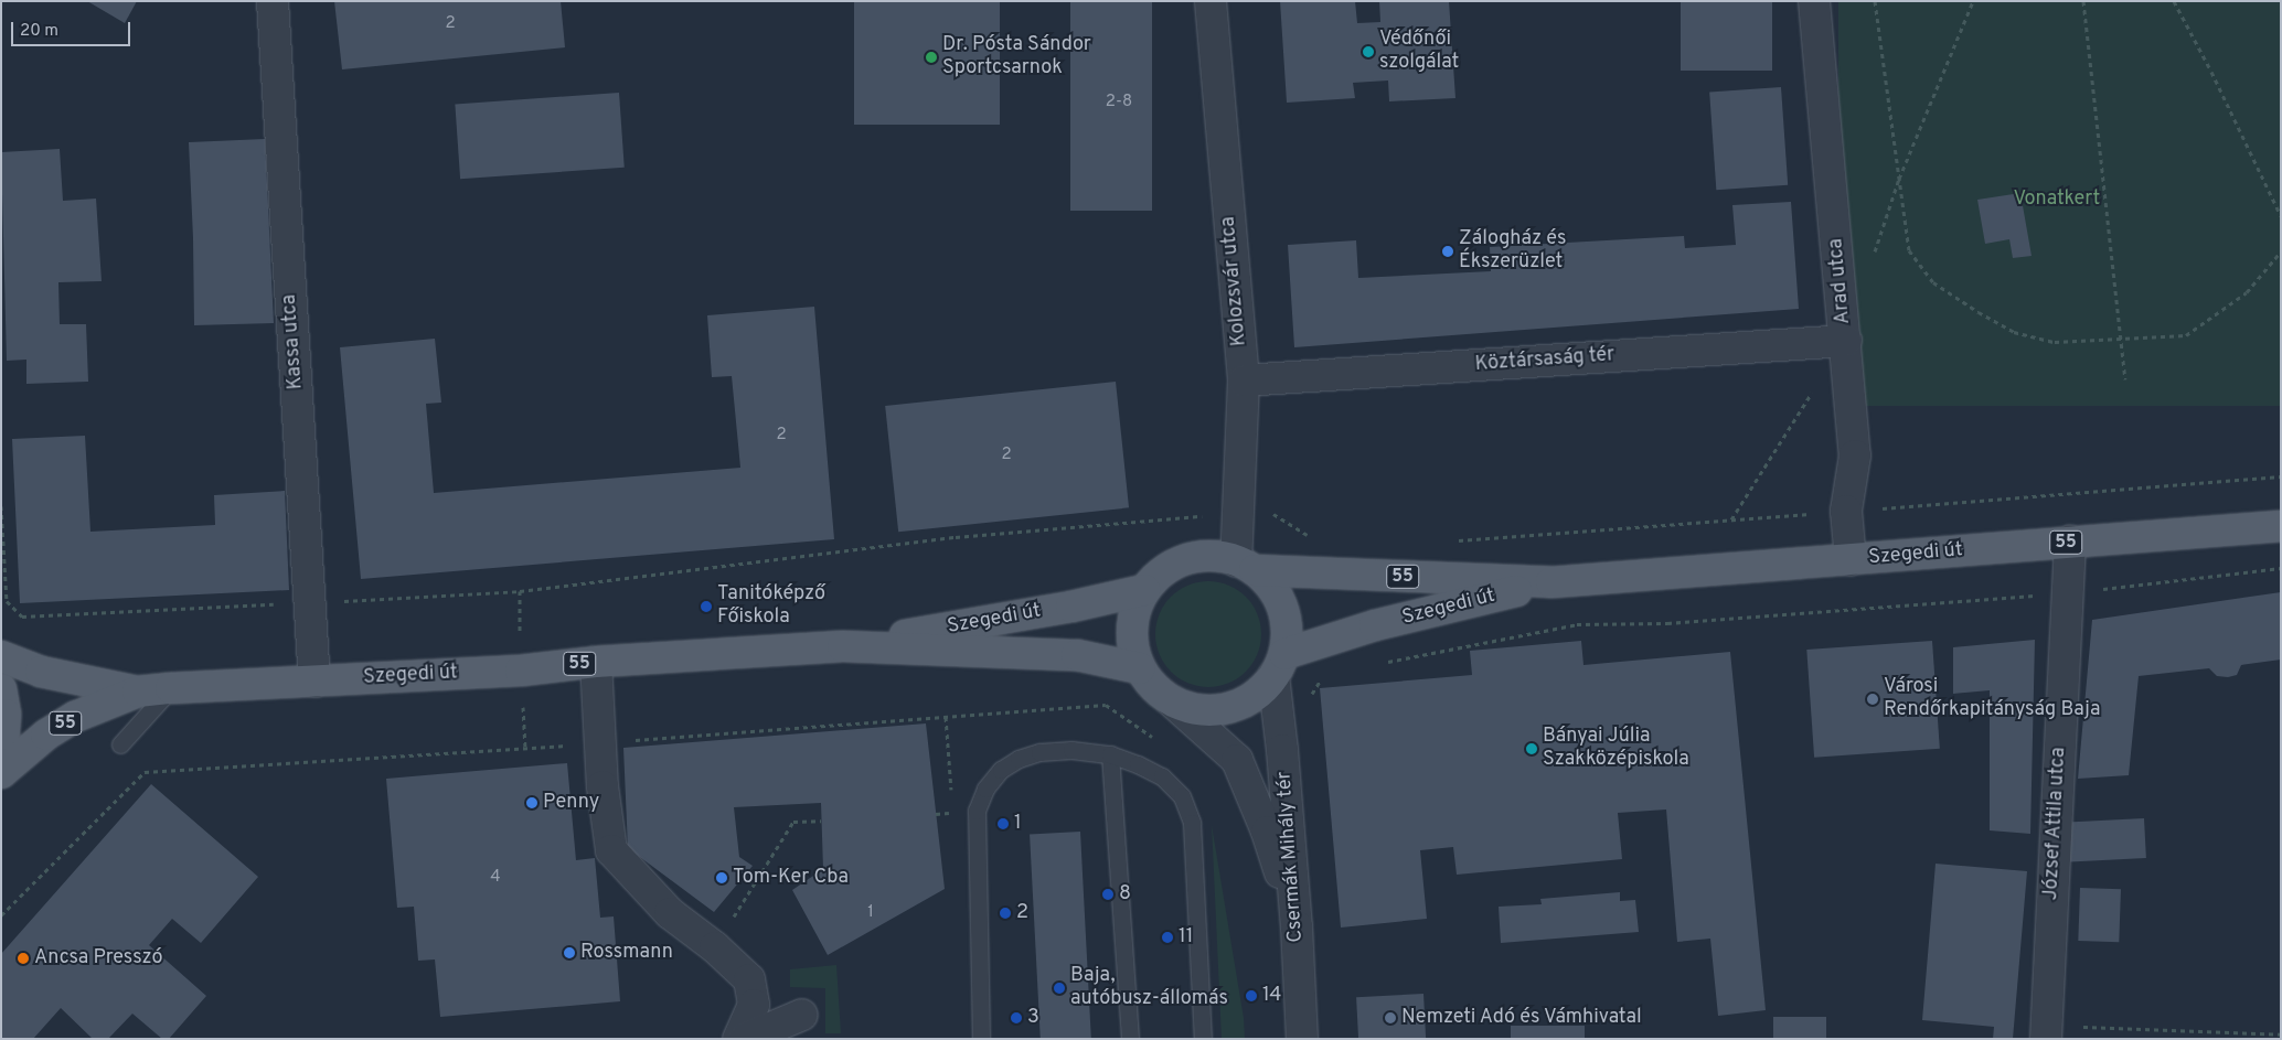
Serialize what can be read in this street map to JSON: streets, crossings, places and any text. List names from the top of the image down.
{
  "streets": {
    "main road": ["55", "Szegedi út"],
    "street": [
      "Kolozsvár utca",
      "Arad utca",
      "Kassa utca",
      "Köztársaság tér",
      "József Attila utca",
      "Csermák Mihály tér"
    ]
  },
  "crossings": [
    ["Kolozsvár utca", "Köztársaság tér"],
    ["Kolozsvár utca", "55"],
    ["Kolozsvár utca", "Szegedi út"],
    ["Kolozsvár utca", "Csermák Mihály tér"],
    ["Arad utca", "Köztársaság tér"],
    ["Arad utca", "Szegedi út"],
    ["Kassa utca", "Szegedi út"],
    ["55", "Szegedi út"],
    ["55", "Csermák Mihály tér"],
    ["Szegedi út", "József Attila utca"],
    ["Szegedi út", "Csermák Mihály tér"]
  ],
  "parks": ["Vonatkert"],
  "places": [
    "Védőnői szolgálat",
    "Dr. Pósta Sándor Sportcsarnok",
    "Zálogház és Ékszerüzlet",
    "Tanitóképző Főiskola",
    "Városi Rendőrkapitányság Baja",
    "Bányai Júlia Szakközépiskola",
    "Penny",
    "1",
    "Tom-Ker Cba",
    "8",
    "2",
    "11",
    "Rossmann",
    "Ancsa Presszó",
    "Baja, autóbusz-állomás",
    "14",
    "3",
    "Nemzeti Adó és Vámhivatal"
  ],
  "house_numbers": [
    "2",
    "2-8",
    "2",
    "2",
    "4",
    "1"
  ],
  "scale_bar": "20 m"
}
